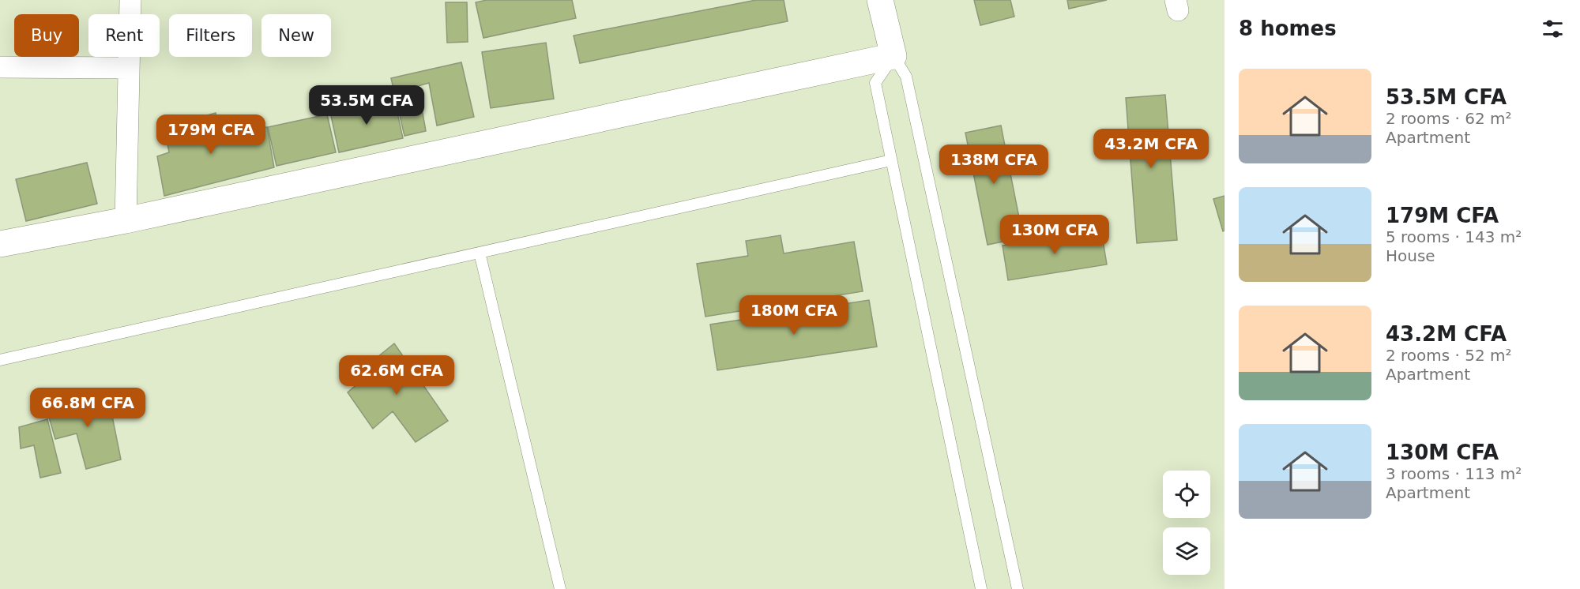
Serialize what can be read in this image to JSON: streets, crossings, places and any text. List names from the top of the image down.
{
  "page": {
    "heading": "8 homes",
    "chip": [
      "Buy",
      "Rent",
      "Filters",
      "New"
    ],
    "list": [
      {
        "name": "53.5M CFA",
        "note": "2 rooms · 62 m² · Apartment"
      },
      {
        "name": "179M CFA",
        "note": "5 rooms · 143 m² · House"
      },
      {
        "name": "43.2M CFA",
        "note": "2 rooms · 52 m² · Apartment"
      },
      {
        "name": "130M CFA",
        "note": "3 rooms · 113 m² · Apartment"
      }
    ],
    "price": [
      "53.5M CFA",
      "179M CFA",
      "43.2M CFA",
      "138M CFA",
      "130M CFA",
      "180M CFA",
      "62.6M CFA",
      "66.8M CFA"
    ]
  }
}
